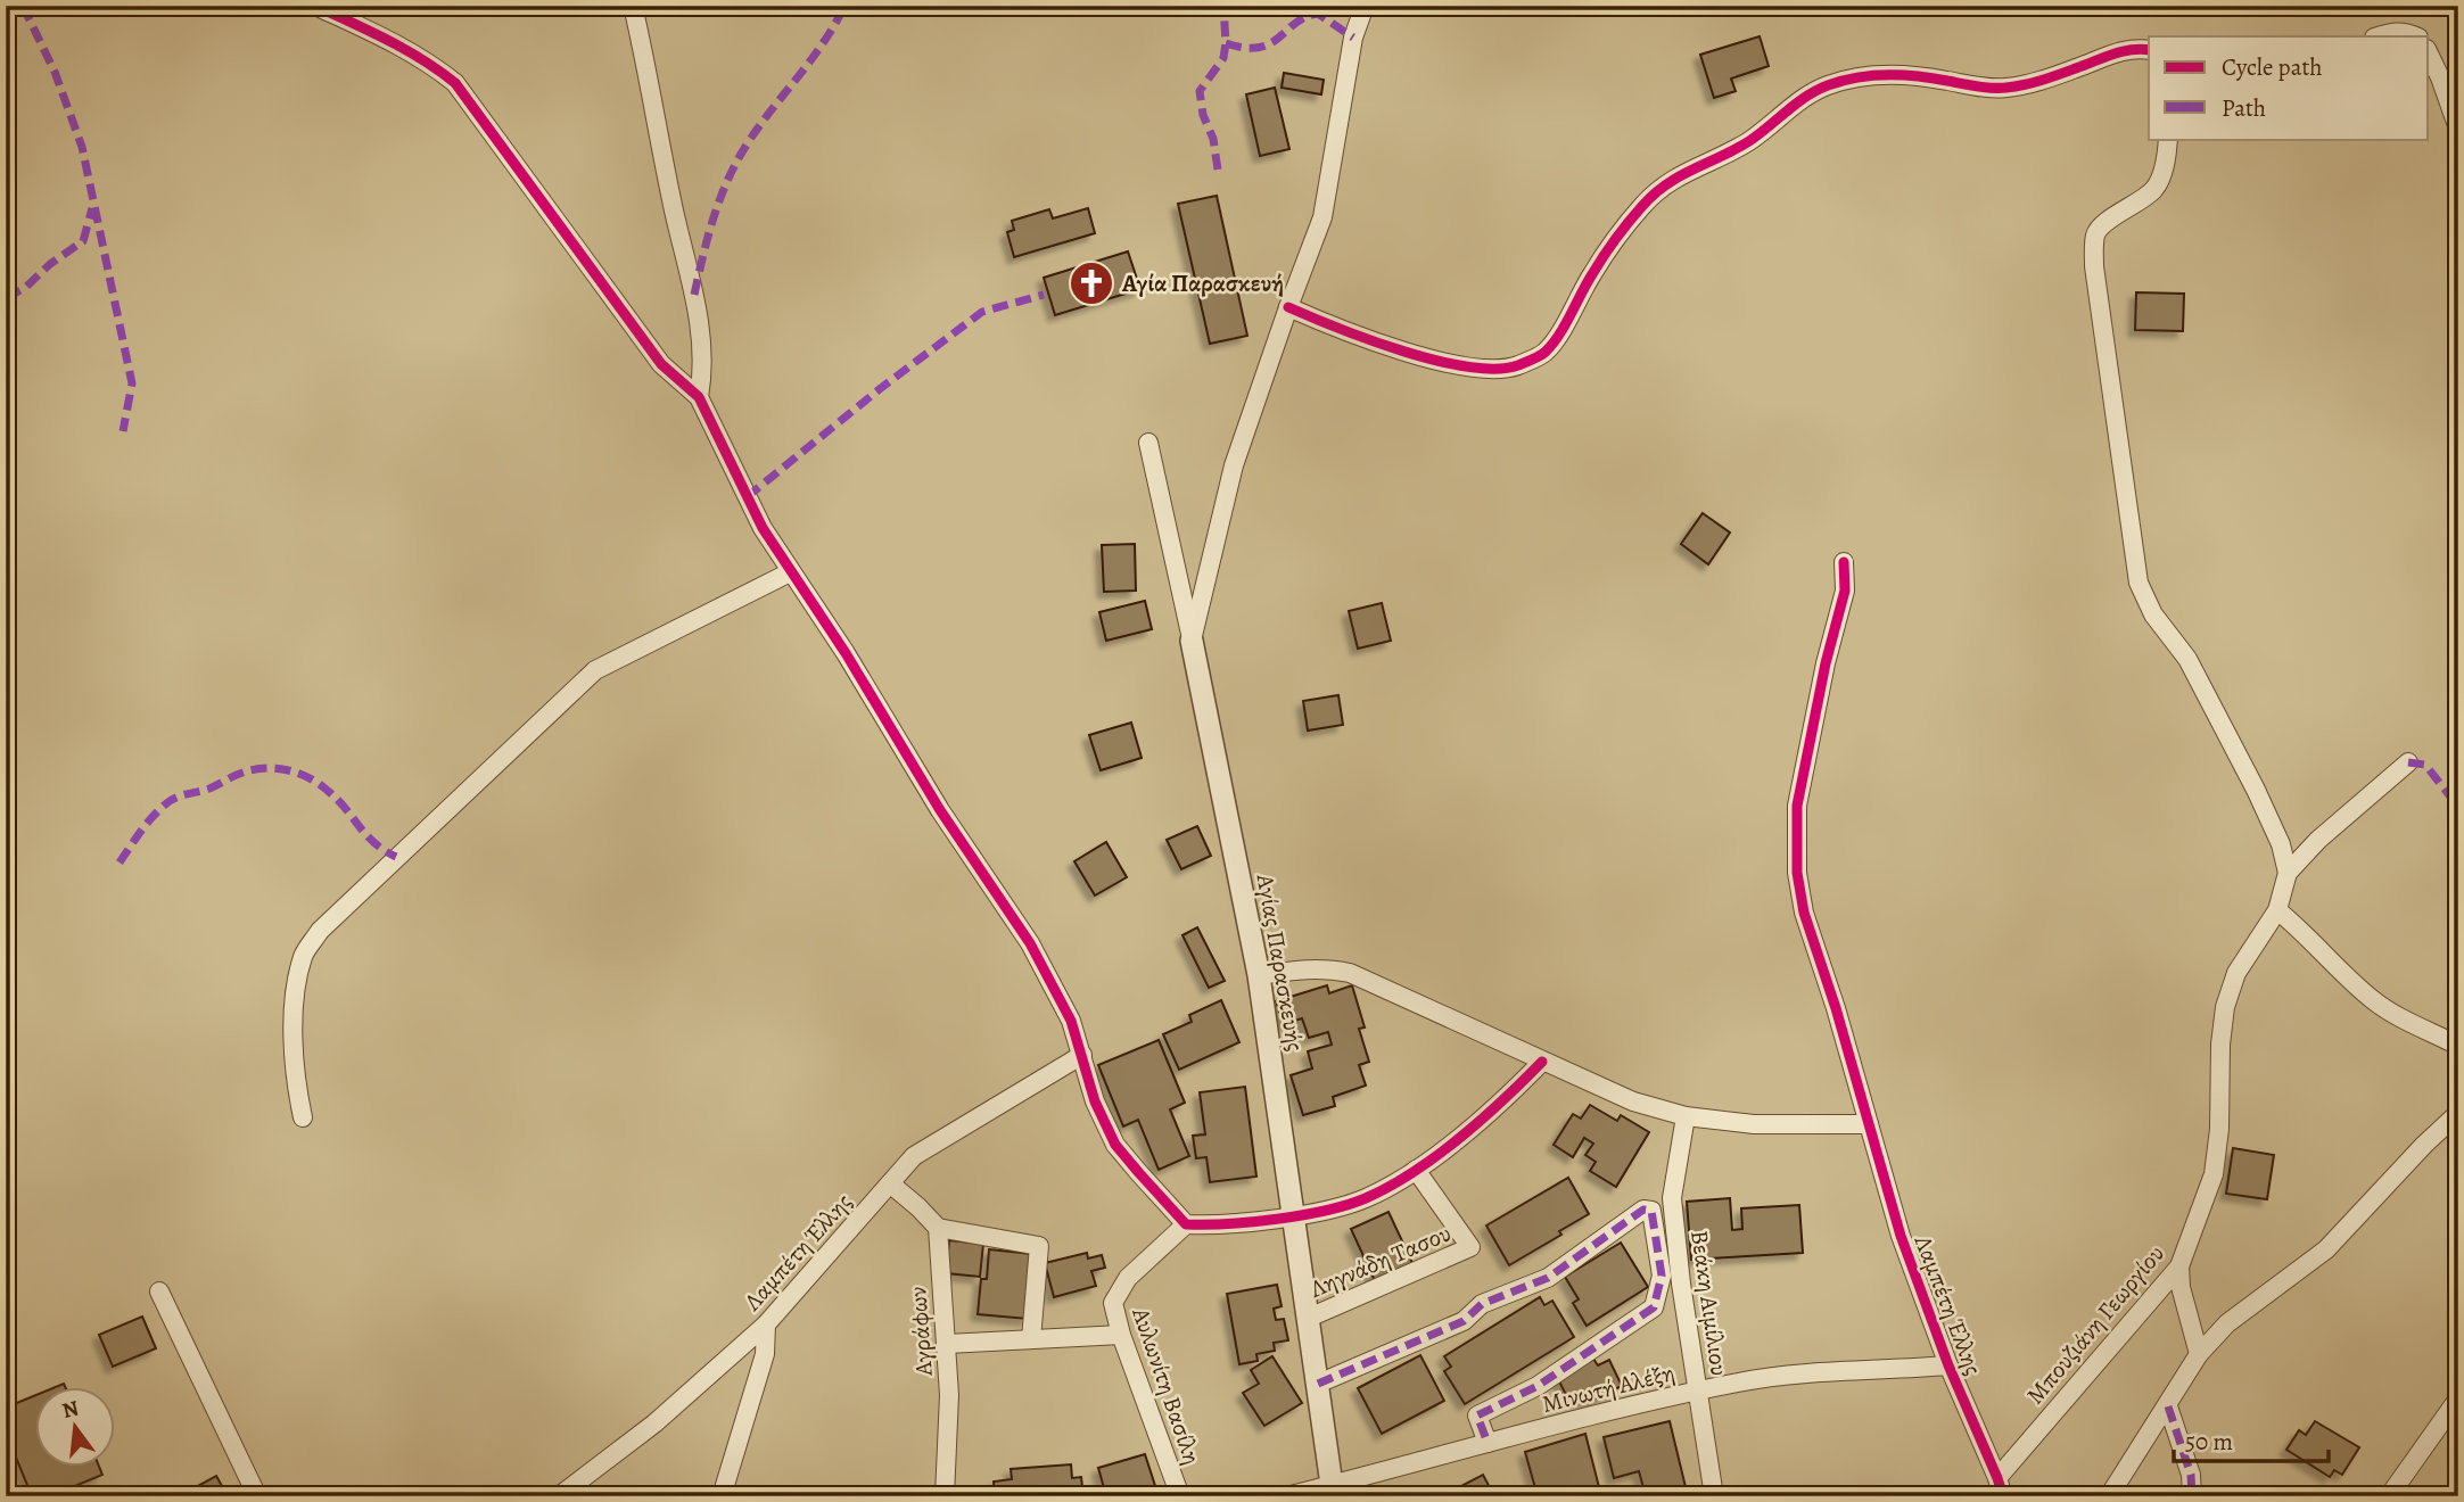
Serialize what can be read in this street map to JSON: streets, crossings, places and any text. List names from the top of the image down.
{
  "streets": {
    "street": [
      "Αγίας Παρασκευής",
      "Λαμπέτη Έλλης",
      "Ληγνάδη Τασου",
      "Βεάκη Αιμίλιου",
      "Μπουζιάνη Γεωργίου",
      "Αγράφων",
      "Αυλωνίτη Βασίλη",
      "Μινωτή Αλέξη"
    ]
  },
  "crossings": [
    ["Αγίας Παρασκευής", "Ληγνάδη Τασου"],
    ["Αγίας Παρασκευής", "Μινωτή Αλέξη"],
    ["Λαμπέτη Έλλης", "Μπουζιάνη Γεωργίου"],
    ["Λαμπέτη Έλλης", "Μινωτή Αλέξη"],
    ["Βεάκη Αιμίλιου", "Μινωτή Αλέξη"]
  ],
  "places": {
    "church": ["Αγία Παρασκευή"]
  },
  "legend": ["Cycle path", "Path"],
  "scale_bar": "50 m",
  "north": "top"
}
